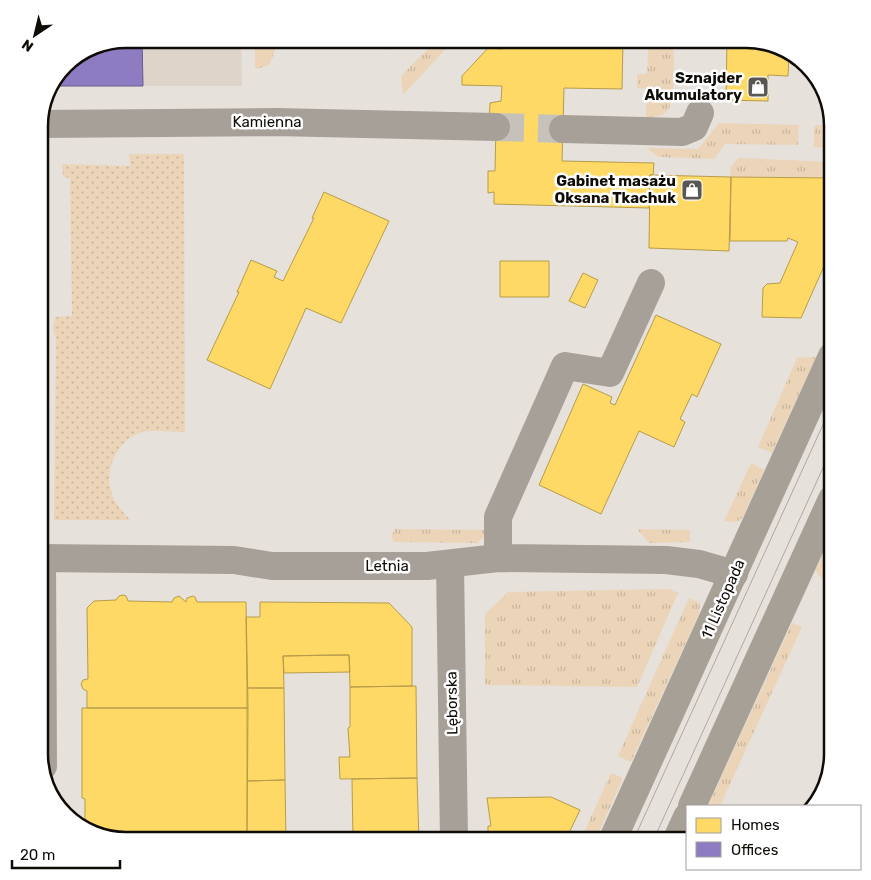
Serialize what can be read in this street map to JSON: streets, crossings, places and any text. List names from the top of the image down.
{
  "streets": {
    "street": [
      "Kamienna",
      "Letnia",
      "11 Listopada",
      "Lęborska"
    ]
  },
  "crossings": [
    ["Letnia", "11 Listopada"],
    ["Letnia", "Lęborska"]
  ],
  "places": {
    "shop": ["Sznajder Akumulatory", "Gabinet masażu Oksana Tkachuk"]
  },
  "legend": ["Homes", "Offices"],
  "scale_bar": "20 m",
  "north": "bottom left"
}
